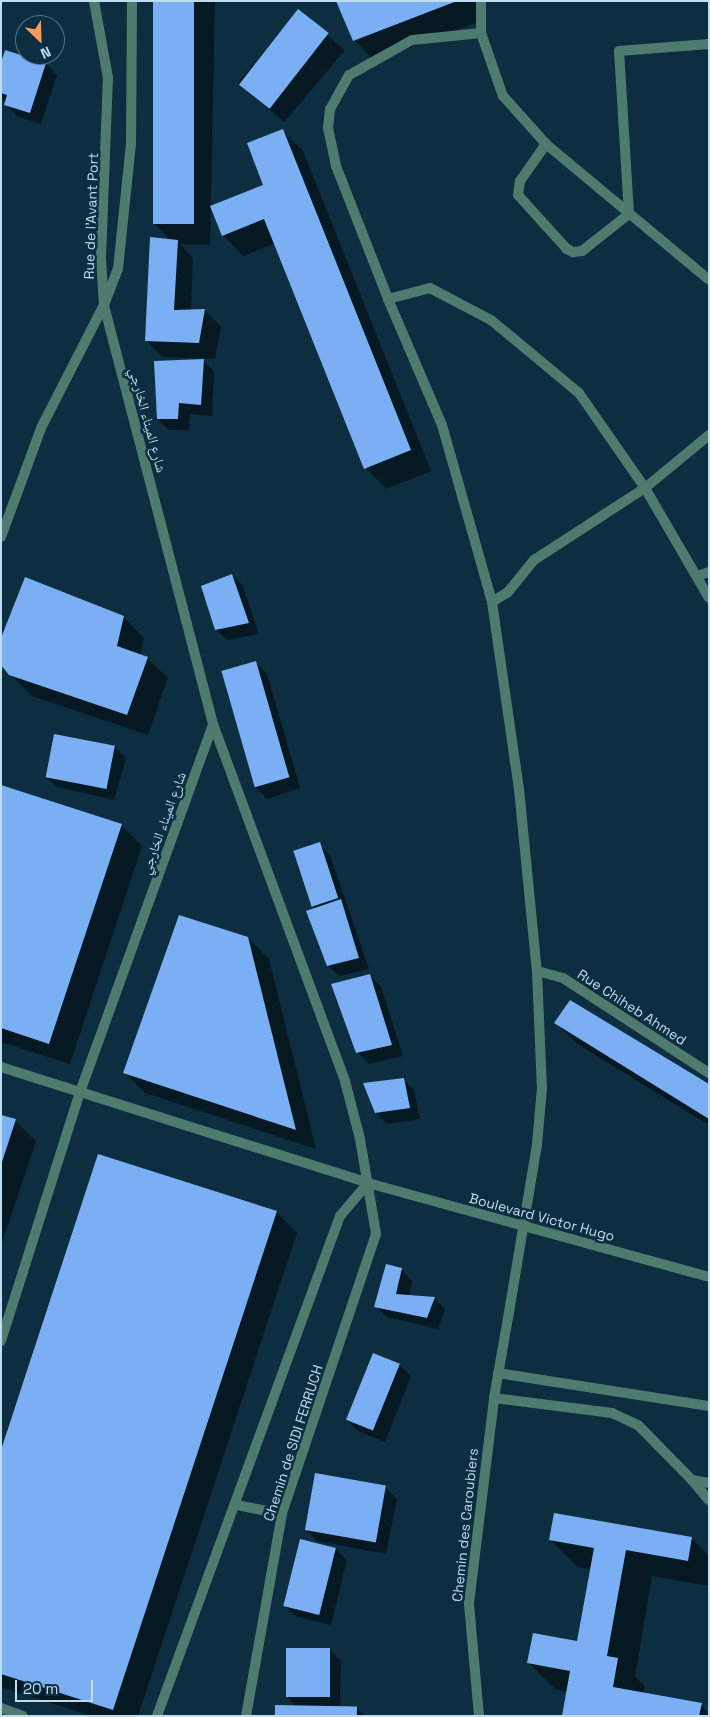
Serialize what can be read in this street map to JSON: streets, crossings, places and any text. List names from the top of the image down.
{
  "streets": {
    "street": [
      "Rue de l'Avant Port",
      "شارع الميناء الخارجي",
      "Rue Chiheb Ahmed",
      "Boulevard Victor Hugo",
      "Chemin de SIDI FERRUCH",
      "Chemin des Caroubiers"
    ]
  },
  "crossings": [
    ["Rue de l'Avant Port", "شارع الميناء الخارجي"],
    ["شارع الميناء الخارجي", "Boulevard Victor Hugo"],
    ["شارع الميناء الخارجي", "Chemin de SIDI FERRUCH"],
    ["Rue Chiheb Ahmed", "Chemin des Caroubiers"],
    ["Boulevard Victor Hugo", "Chemin de SIDI FERRUCH"]
  ],
  "scale_bar": "20 m",
  "north": "bottom right"
}
